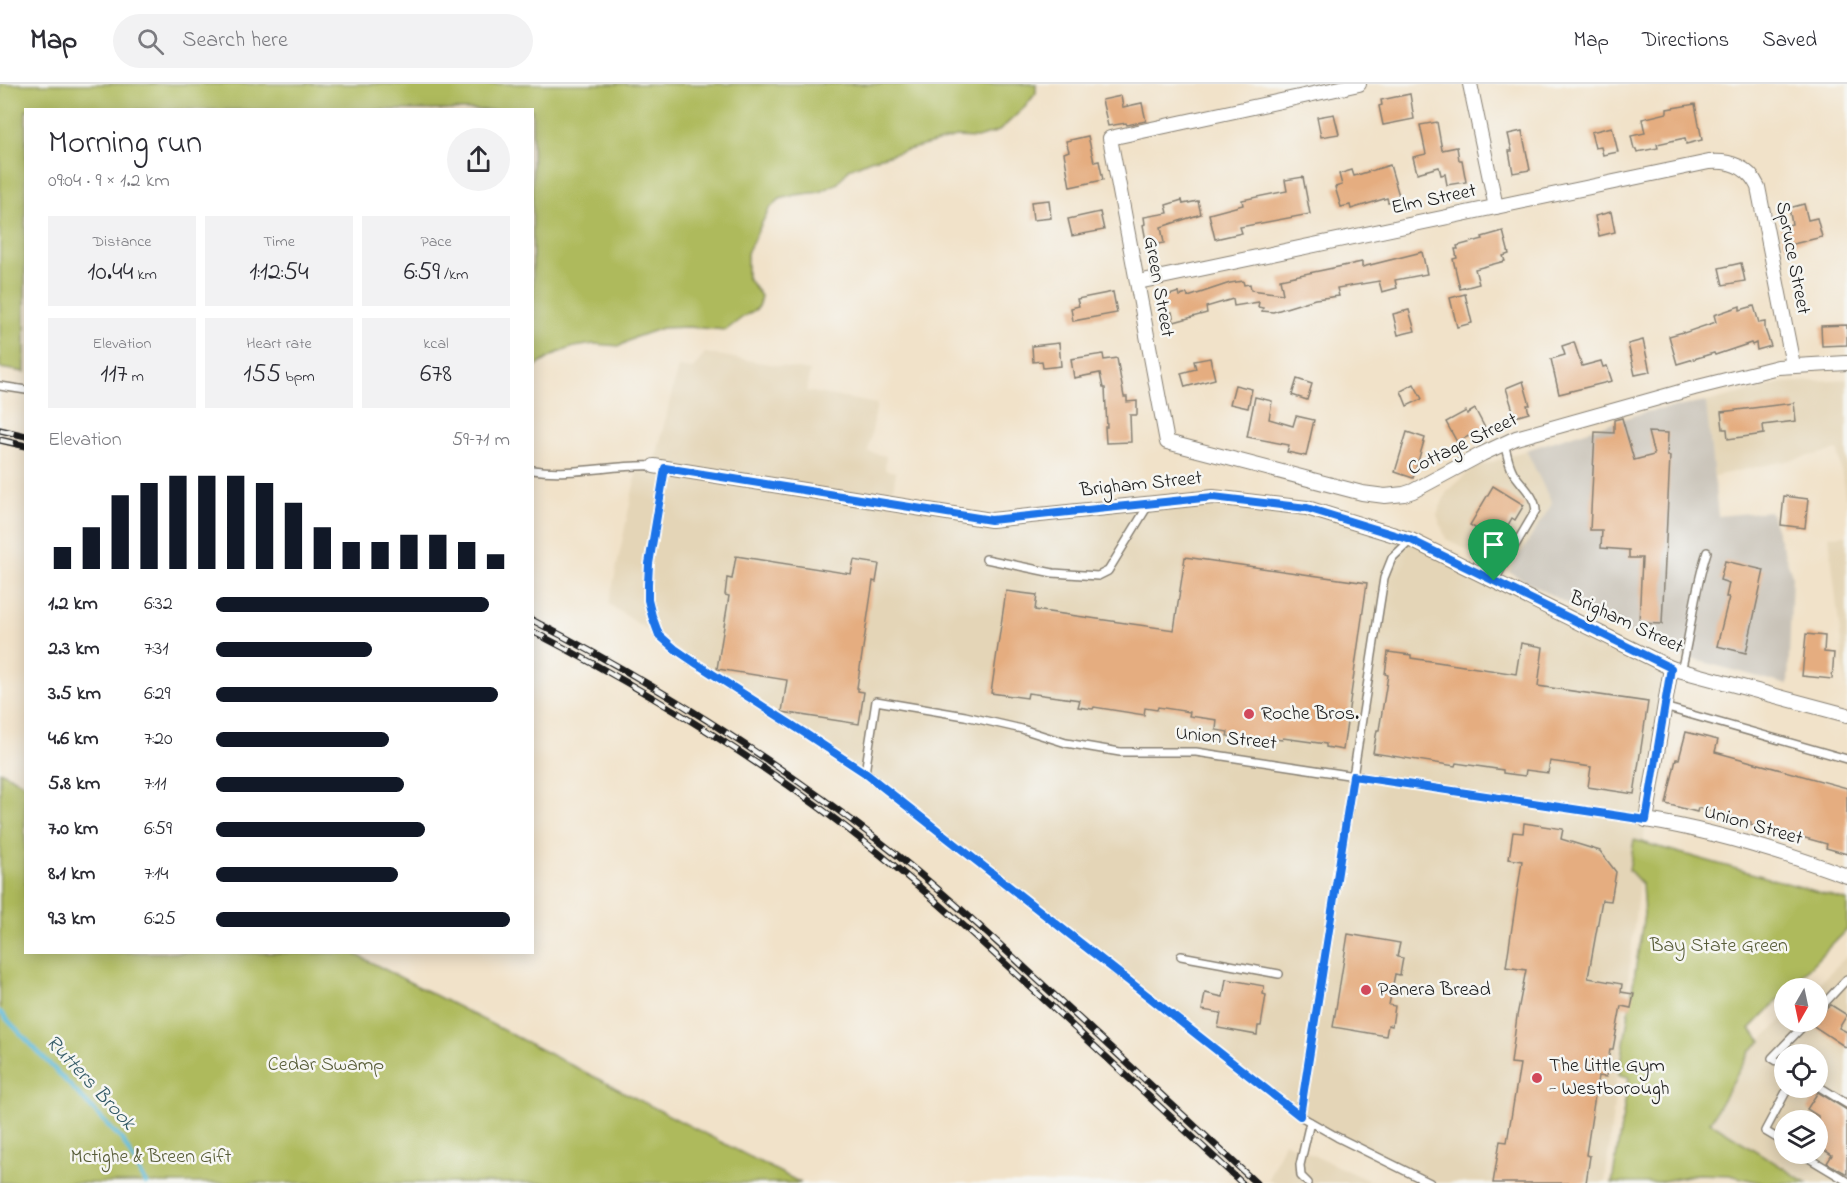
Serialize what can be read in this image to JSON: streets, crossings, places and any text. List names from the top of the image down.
{
  "streets": {
    "street": [
      "Elm Street",
      "Spruce Street",
      "Green Street",
      "Cottage Street",
      "Brigham Street",
      "Union Street"
    ]
  },
  "crossings": [
    ["Elm Street", "Spruce Street"],
    ["Elm Street", "Green Street"],
    ["Spruce Street", "Cottage Street"],
    ["Green Street", "Cottage Street"]
  ],
  "water": ["Rutters Brook"],
  "parks": ["Bay State Green", "Cedar Swamp", "Mctighe & Breen Gift"],
  "places": ["Roche Bros.", "Panera Bread", "The Little Gym - Westborough"],
  "north": "bottom",
  "page": {
    "header": "Map",
    "search": "Search here",
    "nav": ["Map", "Directions", "Saved"],
    "heading": ["Morning run", "09:04 · 9 × 1.2 km"],
    "stats": [
      ["Distance", "10.44 km"],
      ["Time", "1:12:54"],
      ["Pace", "6:59 /km"],
      ["Elevation", "117 m"],
      ["Heart rate", "155 bpm"],
      ["kcal", "678"]
    ],
    "chart": ["Elevation", "59–71 m"],
    "list": [
      {
        "name": "1.2 km",
        "note": "6:32"
      },
      {
        "name": "2.3 km",
        "note": "7:31"
      },
      {
        "name": "3.5 km",
        "note": "6:29"
      },
      {
        "name": "4.6 km",
        "note": "7:20"
      },
      {
        "name": "5.8 km",
        "note": "7:11"
      },
      {
        "name": "7.0 km",
        "note": "6:59"
      },
      {
        "name": "8.1 km",
        "note": "7:14"
      },
      {
        "name": "9.3 km",
        "note": "6:25"
      }
    ]
  }
}
